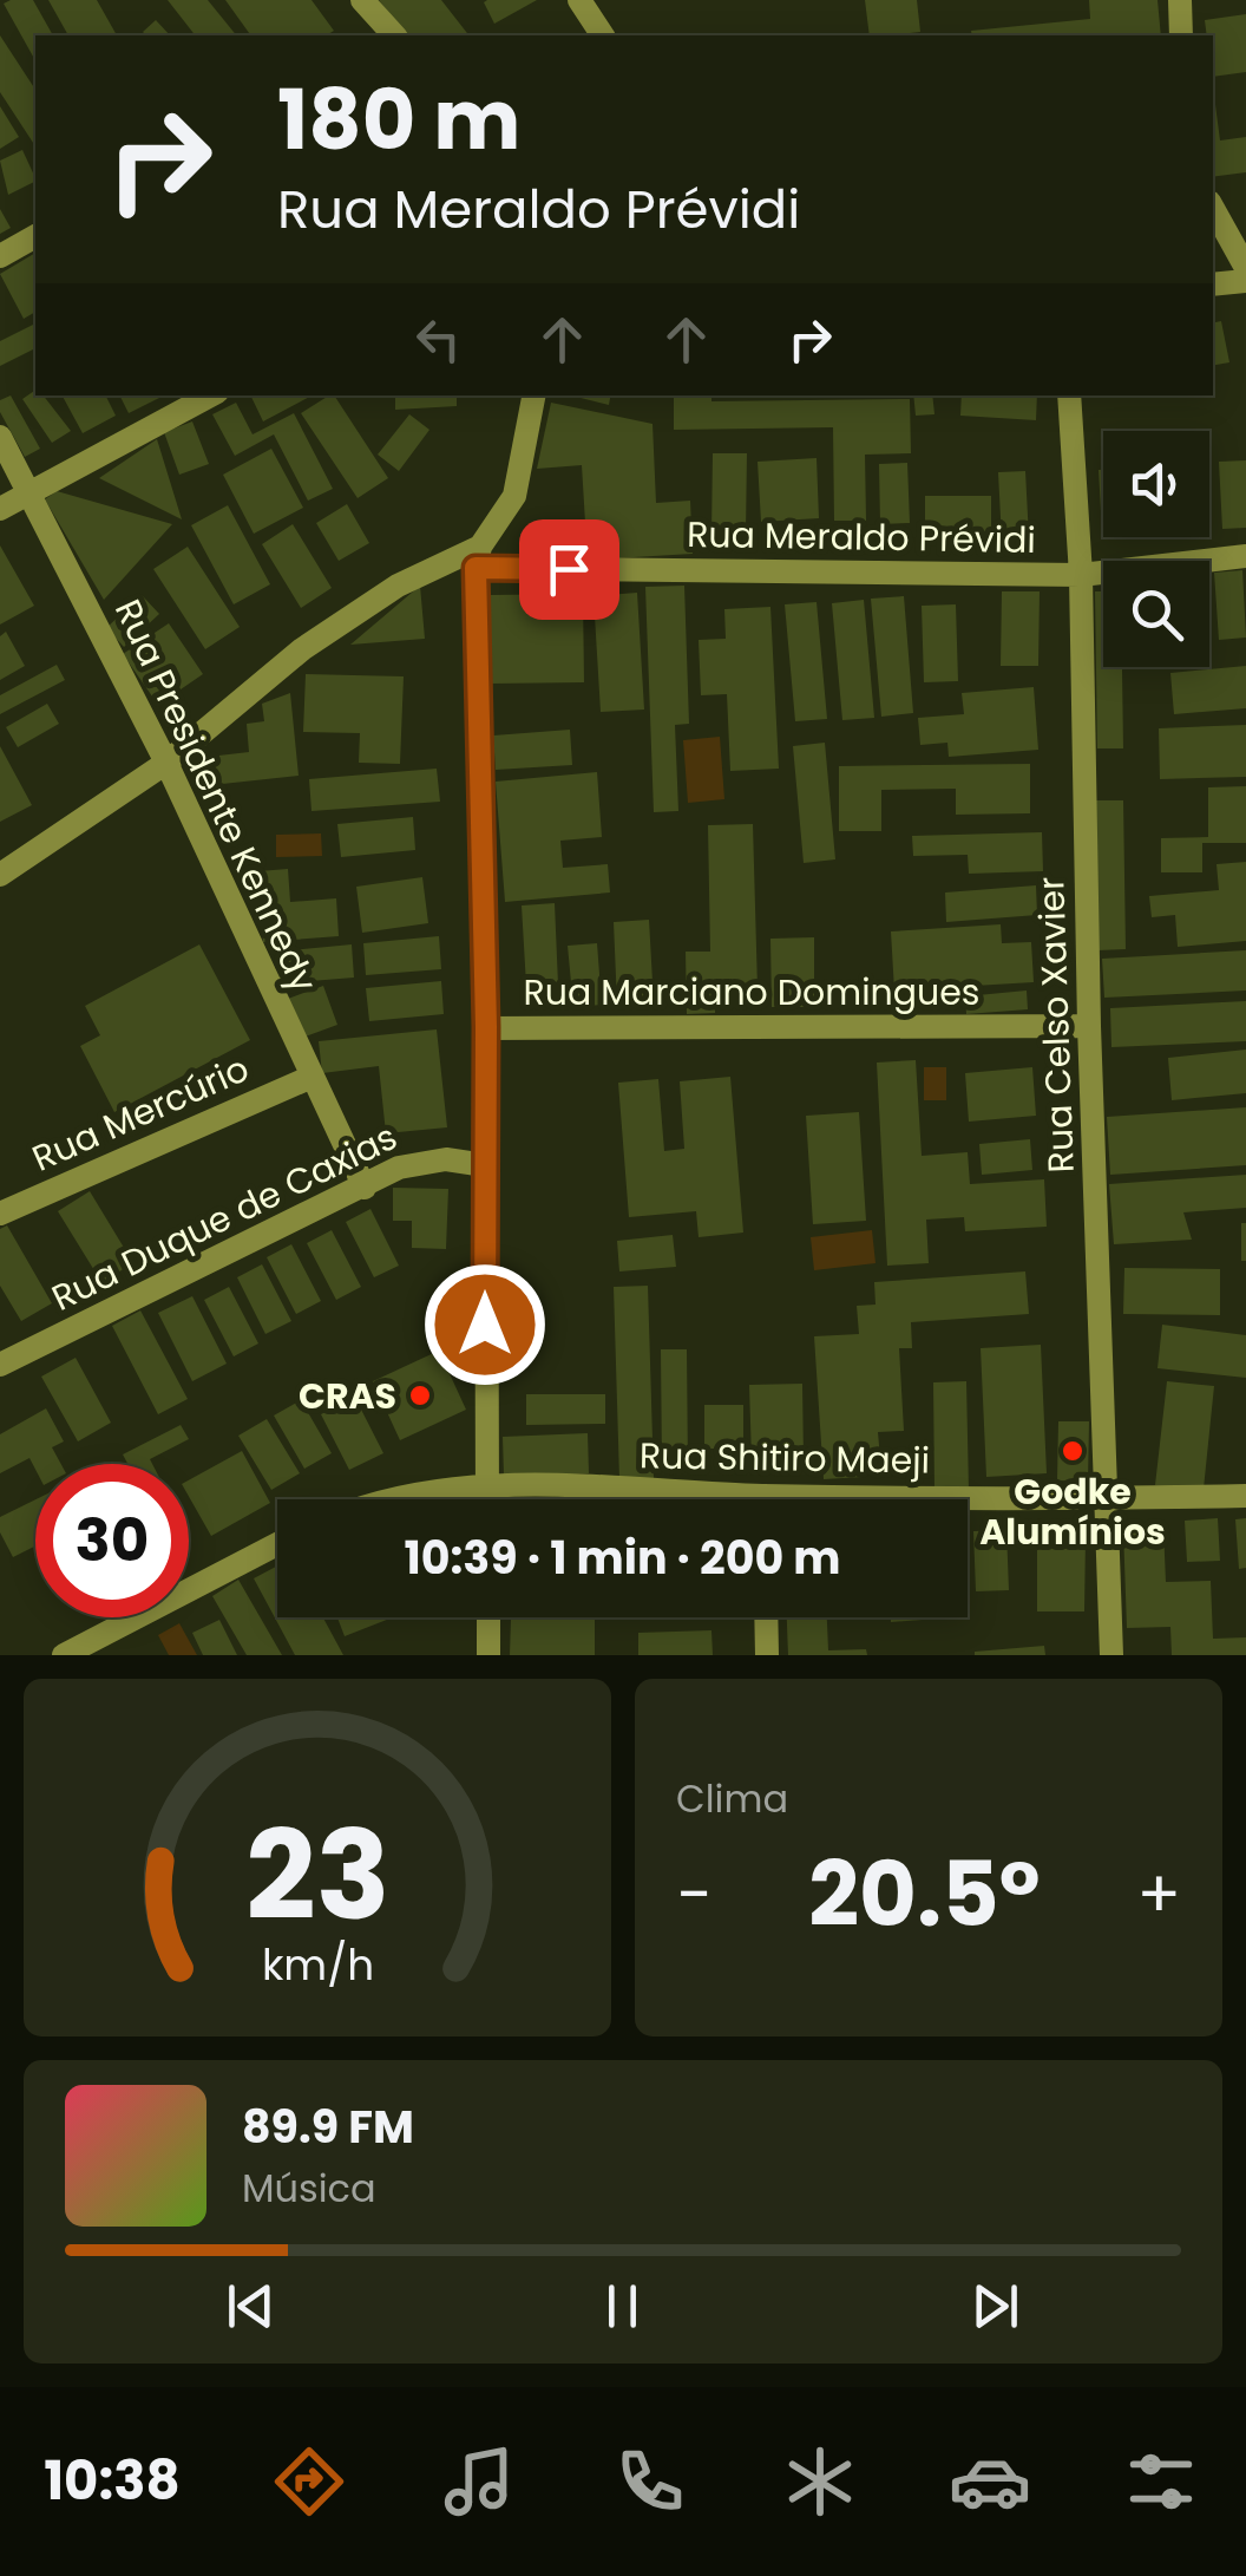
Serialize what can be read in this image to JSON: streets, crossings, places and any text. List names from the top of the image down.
{
  "streets": {
    "street": [
      "Rua Meraldo Prévidi",
      "Rua Presidente Kennedy",
      "Rua Marciano Domingues",
      "Rua Celso Xavier",
      "Rua Mercúrio",
      "Rua Duque de Caxias",
      "Rua Shitiro Maeji"
    ]
  },
  "crossings": [
    ["Rua Meraldo Prévidi", "Rua Celso Xavier"],
    ["Rua Presidente Kennedy", "Rua Mercúrio"],
    ["Rua Presidente Kennedy", "Rua Duque de Caxias"],
    ["Rua Marciano Domingues", "Rua Celso Xavier"],
    ["Rua Celso Xavier", "Rua Shitiro Maeji"]
  ],
  "places": ["CRAS", "Godke Alumínios"],
  "page": {
    "turn": ["180 m", "Rua Meraldo Prévidi"],
    "limit": "30",
    "trip": "10:39 · 1 min · 200 m",
    "tile": "Clima",
    "heat": ["−", "20.5°", "+"],
    "song": ["89.9 FM", "Música"],
    "tabs": "10:38",
    "gauge": ["23", "km/h"]
  }
}
